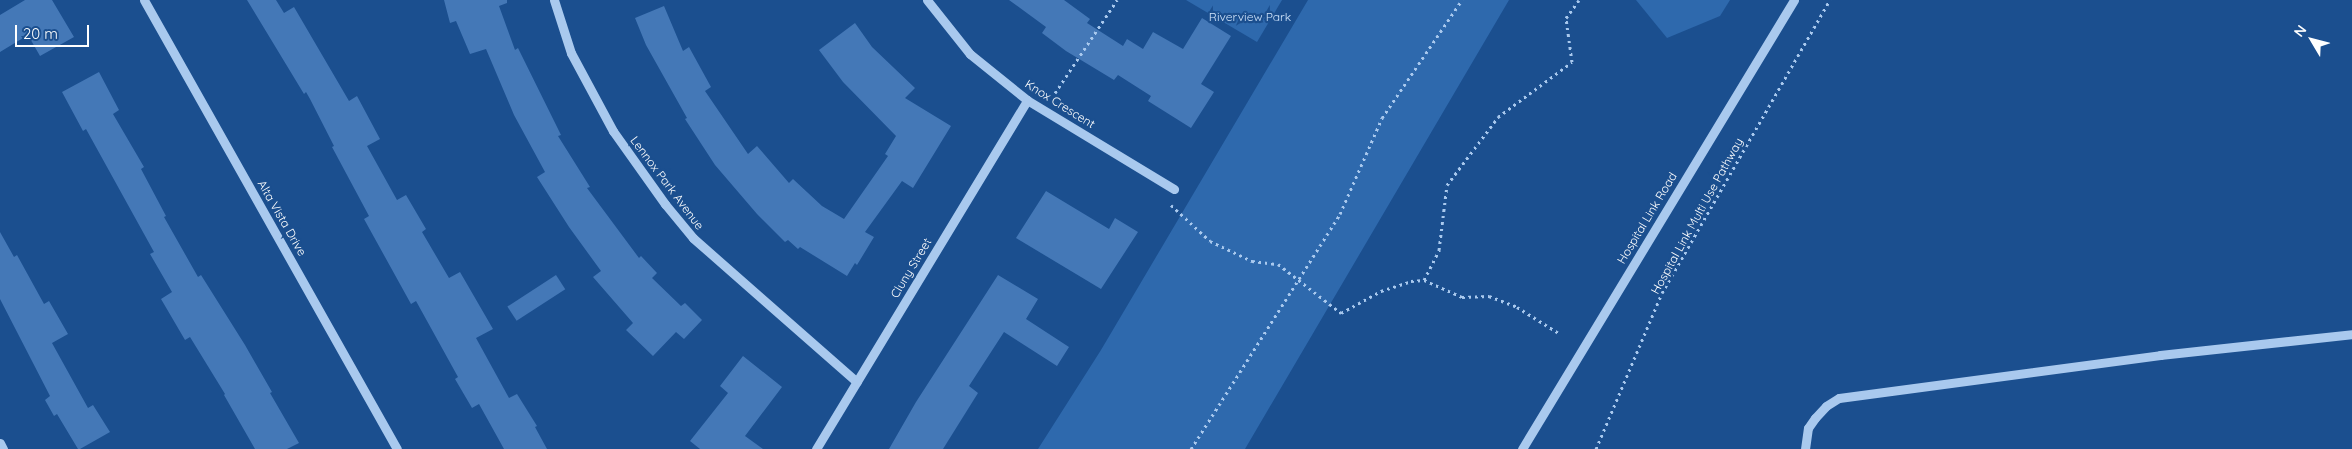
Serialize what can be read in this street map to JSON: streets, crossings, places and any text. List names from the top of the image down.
{
  "streets": {
    "street": [
      "Knox Crescent",
      "Lennox Park Avenue",
      "Alta Vista Drive",
      "Hospital Link Road",
      "Cluny Street"
    ],
    "path": ["Hospital Link Multi Use Pathway"]
  },
  "crossings": [
    ["Knox Crescent", "Cluny Street"],
    ["Lennox Park Avenue", "Cluny Street"]
  ],
  "parks": ["Riverview Park"],
  "scale_bar": "20 m",
  "north": "top left"
}
